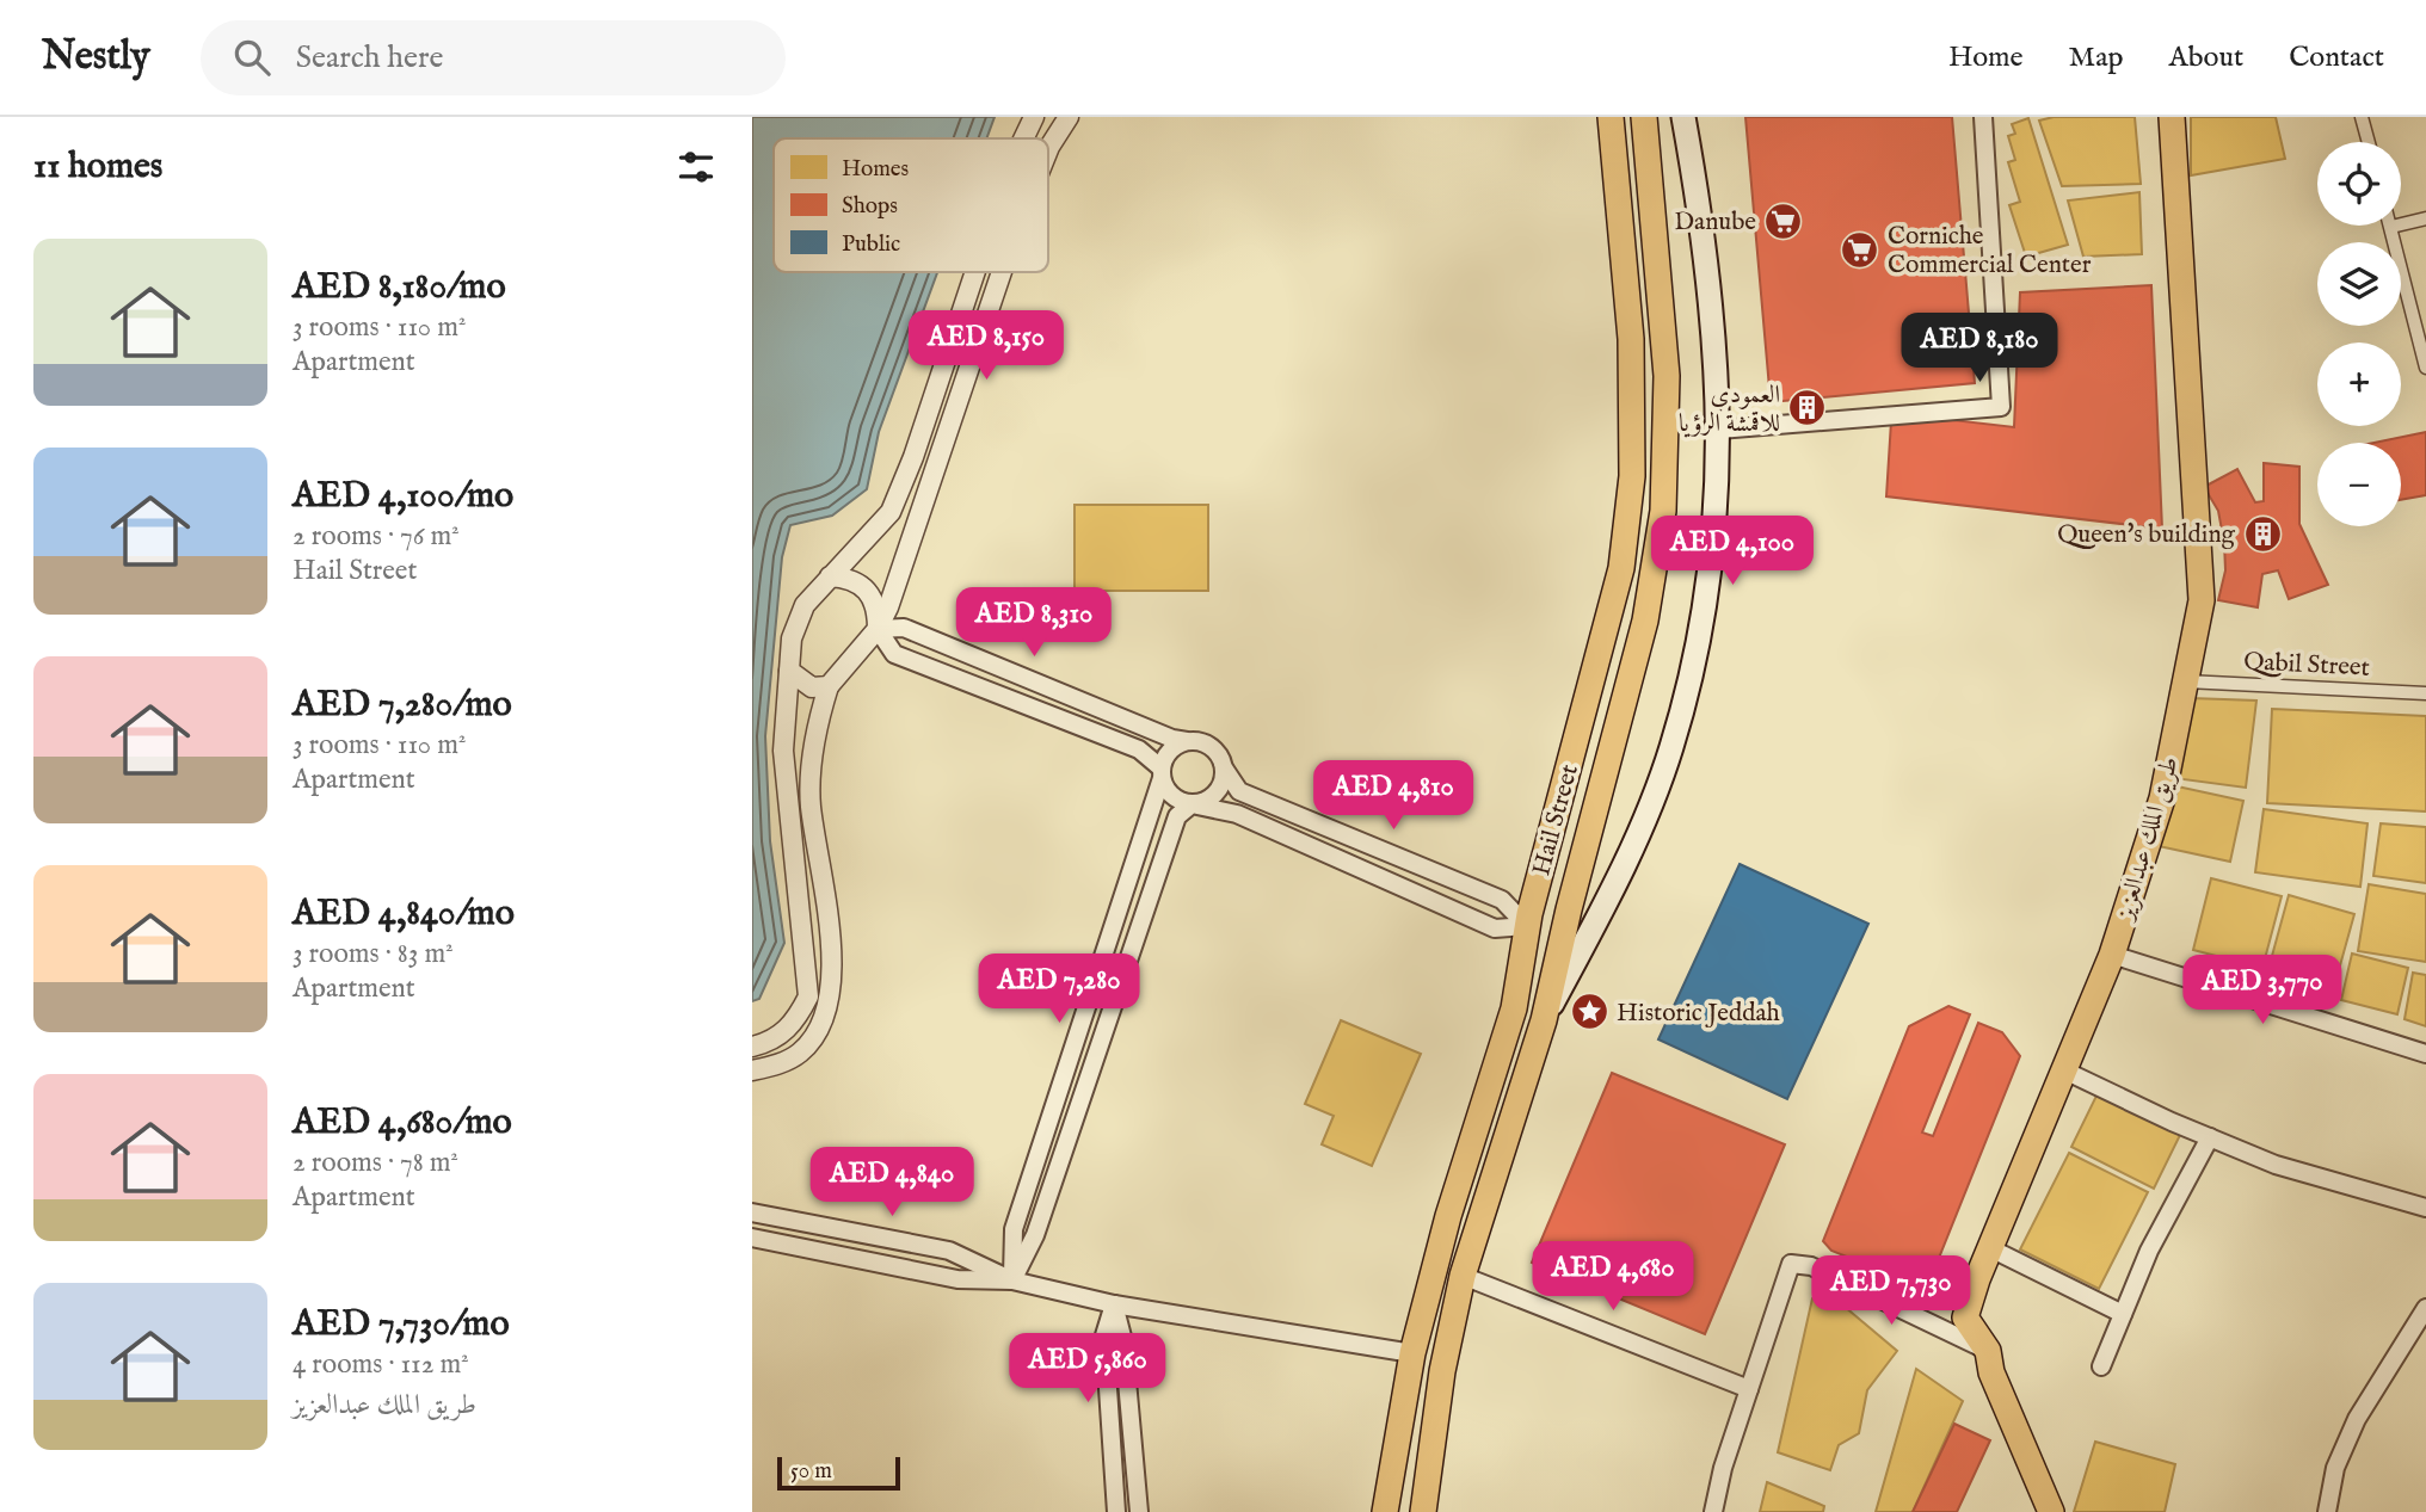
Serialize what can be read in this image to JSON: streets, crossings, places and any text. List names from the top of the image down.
{
  "streets": {
    "main road": ["Hail Street", "طريق الملك عبدالعزيز"],
    "street": ["Qabil Street"]
  },
  "crossings": [
    ["Qabil Street", "طريق الملك عبدالعزيز"]
  ],
  "places": {
    "supermarket": ["Danube", "Corniche Commercial Center"],
    "building": ["العمودي للاقمشة الرؤيا", "Queen's building"],
    "place": ["Historic Jeddah"]
  },
  "legend": ["Homes", "Shops", "Public"],
  "scale_bar": "50 m",
  "page": {
    "header": "Nestly",
    "search": "Search here",
    "nav": [
      "Home",
      "Map",
      "About",
      "Contact"
    ],
    "heading": "11 homes",
    "map_buttons": ["+", "−"],
    "list": [
      {
        "name": "AED 8,180/mo",
        "note": "3 rooms · 110 m² · Apartment"
      },
      {
        "name": "AED 4,100/mo",
        "note": "2 rooms · 76 m² · Hail Street"
      },
      {
        "name": "AED 7,280/mo",
        "note": "3 rooms · 110 m² · Apartment"
      },
      {
        "name": "AED 4,840/mo",
        "note": "3 rooms · 83 m² · Apartment"
      },
      {
        "name": "AED 4,680/mo",
        "note": "2 rooms · 78 m² · Apartment"
      },
      {
        "name": "AED 7,730/mo",
        "note": "4 rooms · 112 m² · طريق الملك عبدالعزيز"
      }
    ],
    "price": [
      "AED 8,150",
      "AED 8,180",
      "AED 4,100",
      "AED 8,310",
      "AED 4,810",
      "AED 7,280",
      "AED 3,770",
      "AED 4,840",
      "AED 4,680",
      "AED 7,730",
      "AED 5,860"
    ],
    "scale": "50 m"
  }
}
